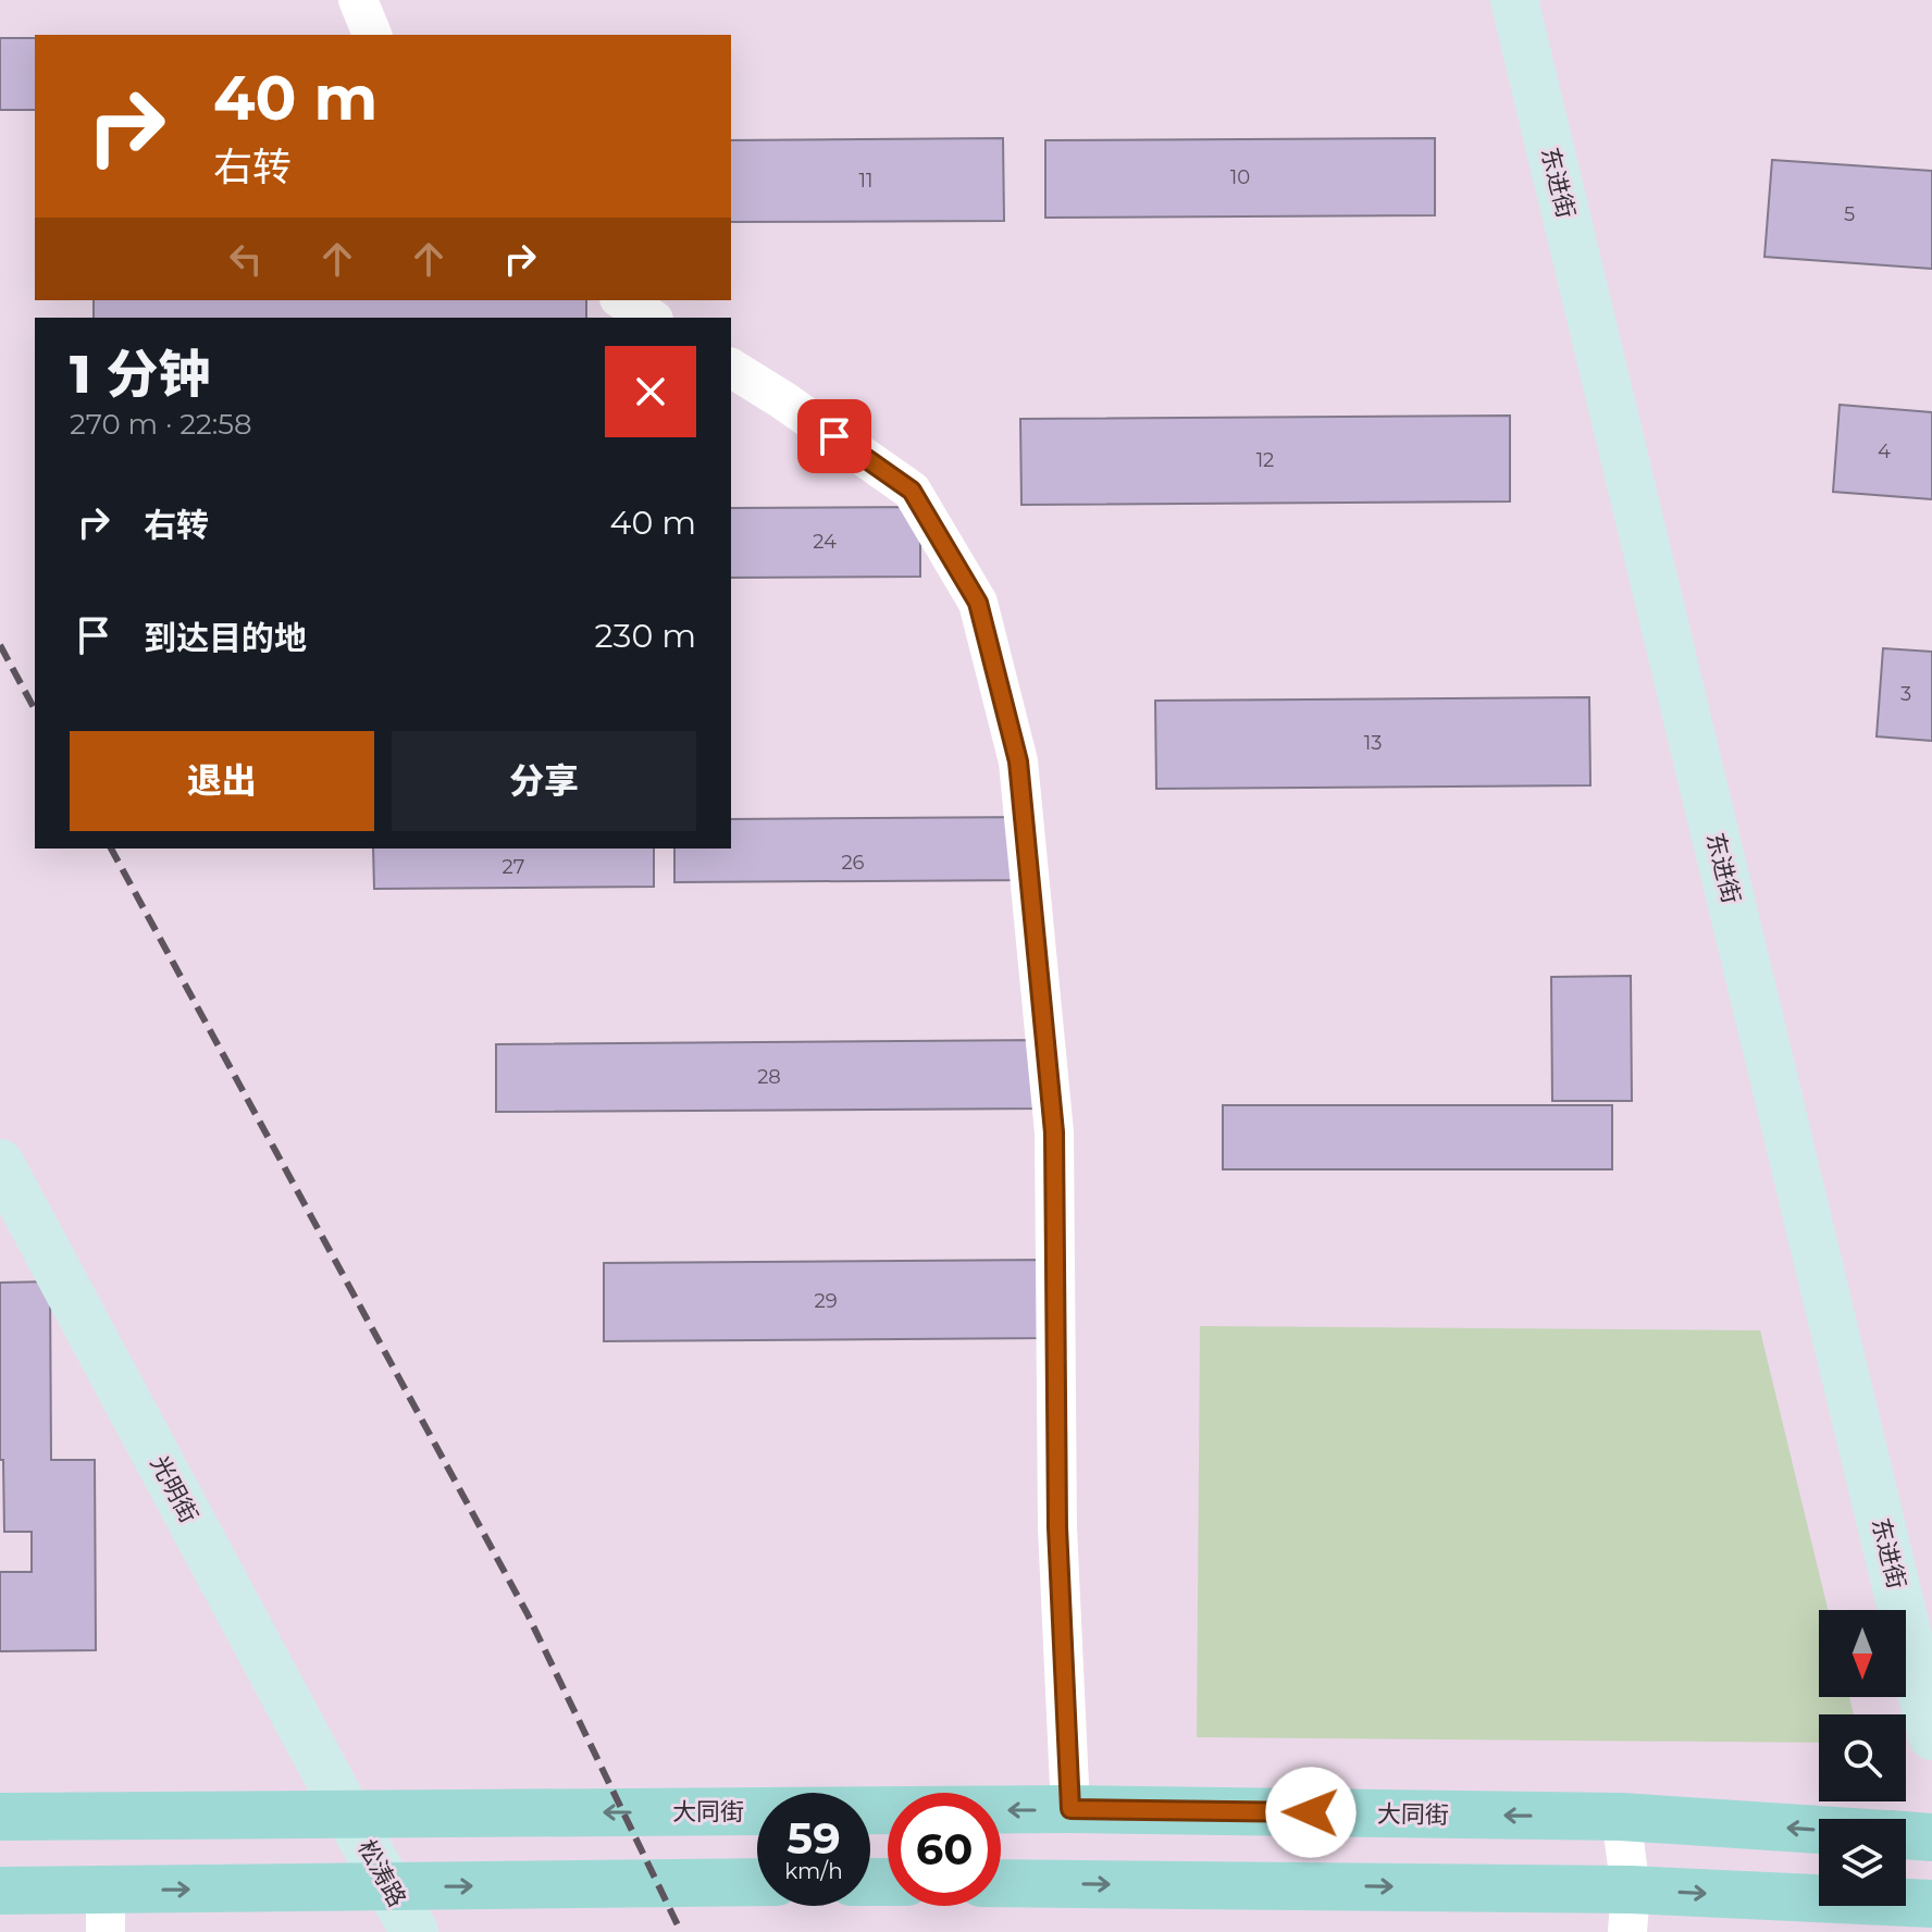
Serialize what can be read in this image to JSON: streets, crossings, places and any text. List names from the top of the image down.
{
  "streets": {
    "main road": [
      "东进街",
      "光明街",
      "大同街",
      "松涛路"
    ]
  },
  "crossings": [
    ["光明街", "大同街"],
    ["光明街", "松涛路"],
    ["大同街", "松涛路"]
  ],
  "house_numbers": [
    "10",
    "11",
    "5",
    "4",
    "12",
    "24",
    "3",
    "13",
    "26",
    "27",
    "28",
    "29"
  ],
  "north": "bottom",
  "page": {
    "turn": ["40 m", "右转"],
    "heading": ["1 分钟", "270 m · 22:58"],
    "list": [
      {
        "name": "右转",
        "value": "40 m"
      },
      {
        "name": "到达目的地",
        "value": "230 m"
      }
    ],
    "buttons": ["退出", "分享"],
    "speed": "59 km/h",
    "limit": "60"
  }
}
